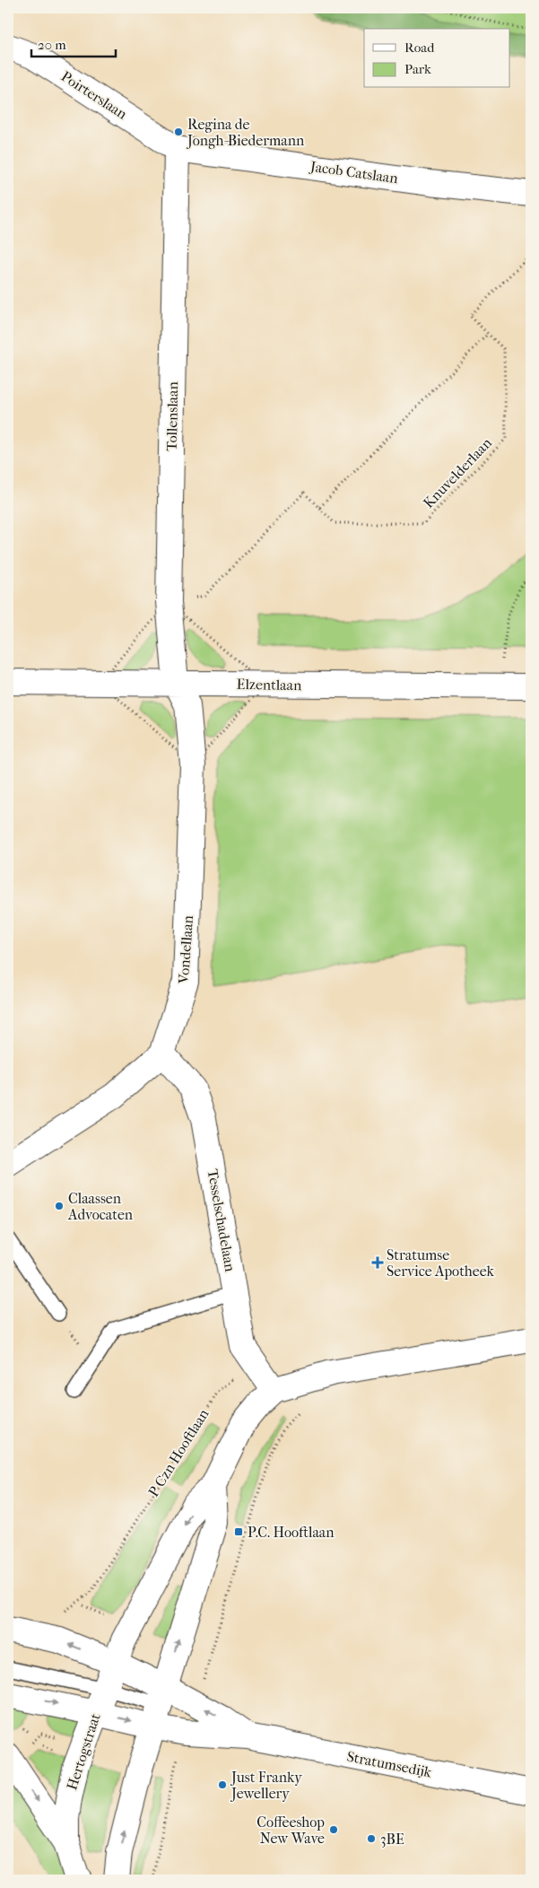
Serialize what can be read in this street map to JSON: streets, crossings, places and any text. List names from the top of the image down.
{
  "streets": {
    "street": [
      "Poirterslaan",
      "Jacob Catslaan",
      "Tollenslaan",
      "Elzentlaan",
      "Vondellaan",
      "Tesselschadelaan",
      "Hertogstraat",
      "Stratumsedijk"
    ],
    "path": ["Knuvelderlaan", "P Czn Hooftlaan"]
  },
  "crossings": [
    ["Poirterslaan", "Jacob Catslaan"],
    ["Poirterslaan", "Tollenslaan"],
    ["Jacob Catslaan", "Tollenslaan"],
    ["Tollenslaan", "Knuvelderlaan"],
    ["Tollenslaan", "Elzentlaan"],
    ["Tollenslaan", "Vondellaan"],
    ["Elzentlaan", "Vondellaan"],
    ["Vondellaan", "Tesselschadelaan"],
    ["Tesselschadelaan", "P Czn Hooftlaan"],
    ["Hertogstraat", "Stratumsedijk"]
  ],
  "places": {
    "other": [
      "Regina de Jongh-Biedermann",
      "Claassen Advocaten",
      "Just Franky Jewellery",
      "Coffeeshop New Wave",
      "3BE"
    ],
    "health": ["Stratumse Service Apotheek"],
    "transit": ["P.C. Hooftlaan"]
  },
  "legend": ["Road", "Park"],
  "scale_bar": "20 m"
}
